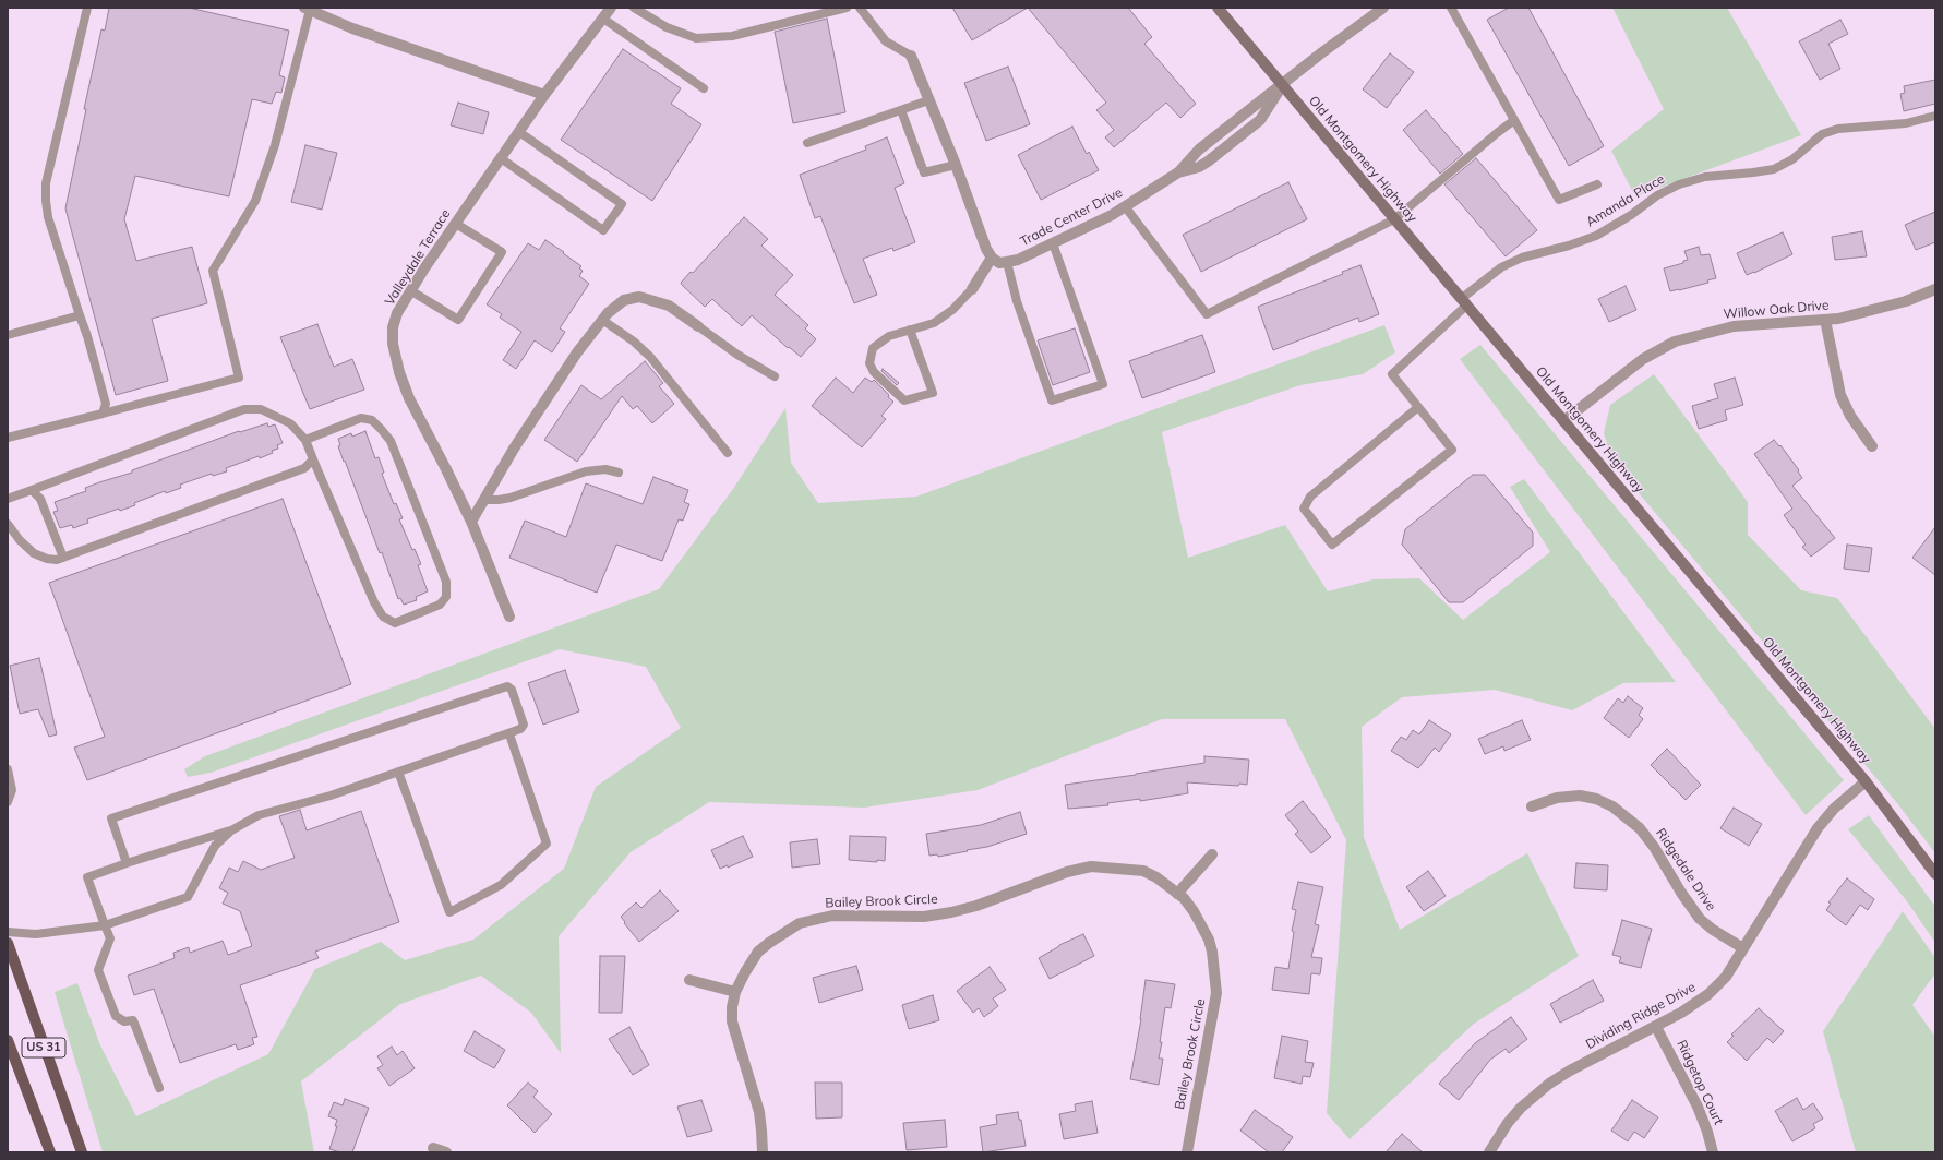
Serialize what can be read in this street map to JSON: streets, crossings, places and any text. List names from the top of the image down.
{
  "streets": {
    "main road": ["US 31"],
    "street": [
      "Old Montgomery Highway",
      "Trade Center Drive",
      "Valleydale Terrace",
      "Willow Oak Drive",
      "Ridgedale Drive",
      "Bailey Brook Circle",
      "Dividing Ridge Drive",
      "Ridgetop Court"
    ],
    "lane": ["Amanda Place"]
  },
  "crossings": [
    ["Old Montgomery Highway", "Amanda Place"],
    ["Old Montgomery Highway", "Trade Center Drive"],
    ["Old Montgomery Highway", "Willow Oak Drive"],
    ["Old Montgomery Highway", "Dividing Ridge Drive"],
    ["Ridgedale Drive", "Dividing Ridge Drive"],
    ["Dividing Ridge Drive", "Ridgetop Court"]
  ]
}
